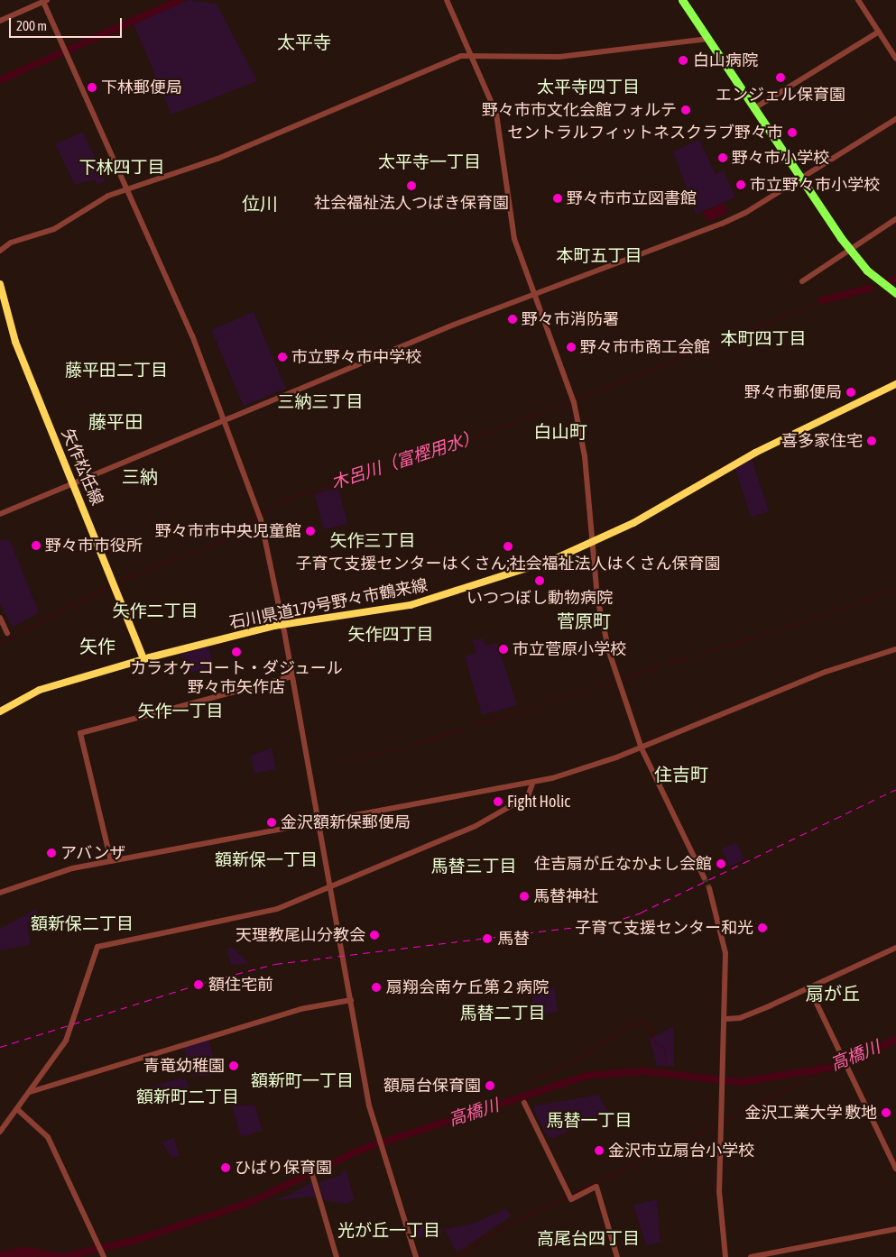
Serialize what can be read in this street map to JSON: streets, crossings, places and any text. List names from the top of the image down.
{
  "streets": {
    "main road": ["矢作松任線", "石川県道179号野々市鶴来線"]
  },
  "crossings": [
    ["矢作松任線", "石川県道179号野々市鶴来線"]
  ],
  "districts": [
    "太平寺",
    "太平寺四丁目",
    "太平寺一丁目",
    "下林四丁目",
    "位川",
    "本町五丁目",
    "本町四丁目",
    "藤平田二丁目",
    "三納三丁目",
    "藤平田",
    "白山町",
    "三納",
    "矢作三丁目",
    "矢作二丁目",
    "菅原町",
    "矢作四丁目",
    "矢作",
    "矢作一丁目",
    "住吉町",
    "額新保一丁目",
    "馬替三丁目",
    "額新保二丁目",
    "扇が丘",
    "馬替二丁目",
    "額新町一丁目",
    "額新町二丁目",
    "馬替一丁目",
    "光が丘一丁目",
    "高尾台四丁目"
  ],
  "water": ["木呂川（富樫用水）", "高橋川"],
  "places": [
    "白山病院",
    "エンジェル保育園",
    "下林郵便局",
    "野々市市文化会館フォルテ",
    "セントラルフィットネスクラブ野々市",
    "野々市小学校",
    "市立野々市小学校",
    "社会福祉法人つばき保育園",
    "野々市市立図書館",
    "野々市消防署",
    "野々市市商工会館",
    "市立野々市中学校",
    "野々市郵便局",
    "喜多家住宅",
    "野々市市中央児童館",
    "野々市市役所",
    "子育て支援センターはくさん;社会福祉法人はくさん保育園",
    "いつつぼし動物病院",
    "市立菅原小学校",
    "カラオケ コート・ダジュール 野々市矢作店",
    "Fight Holic",
    "金沢額新保郵便局",
    "アバンザ",
    "住吉扇が丘なかよし会館",
    "馬替神社",
    "子育て支援センター和光",
    "天理教尾山分教会",
    "馬替",
    "額住宅前",
    "扇翔会南ケ丘第２病院",
    "青竜幼稚園",
    "額扇台保育園",
    "金沢工業大学 敷地",
    "金沢市立扇台小学校",
    "ひばり保育園"
  ],
  "scale_bar": "200 m"
}
